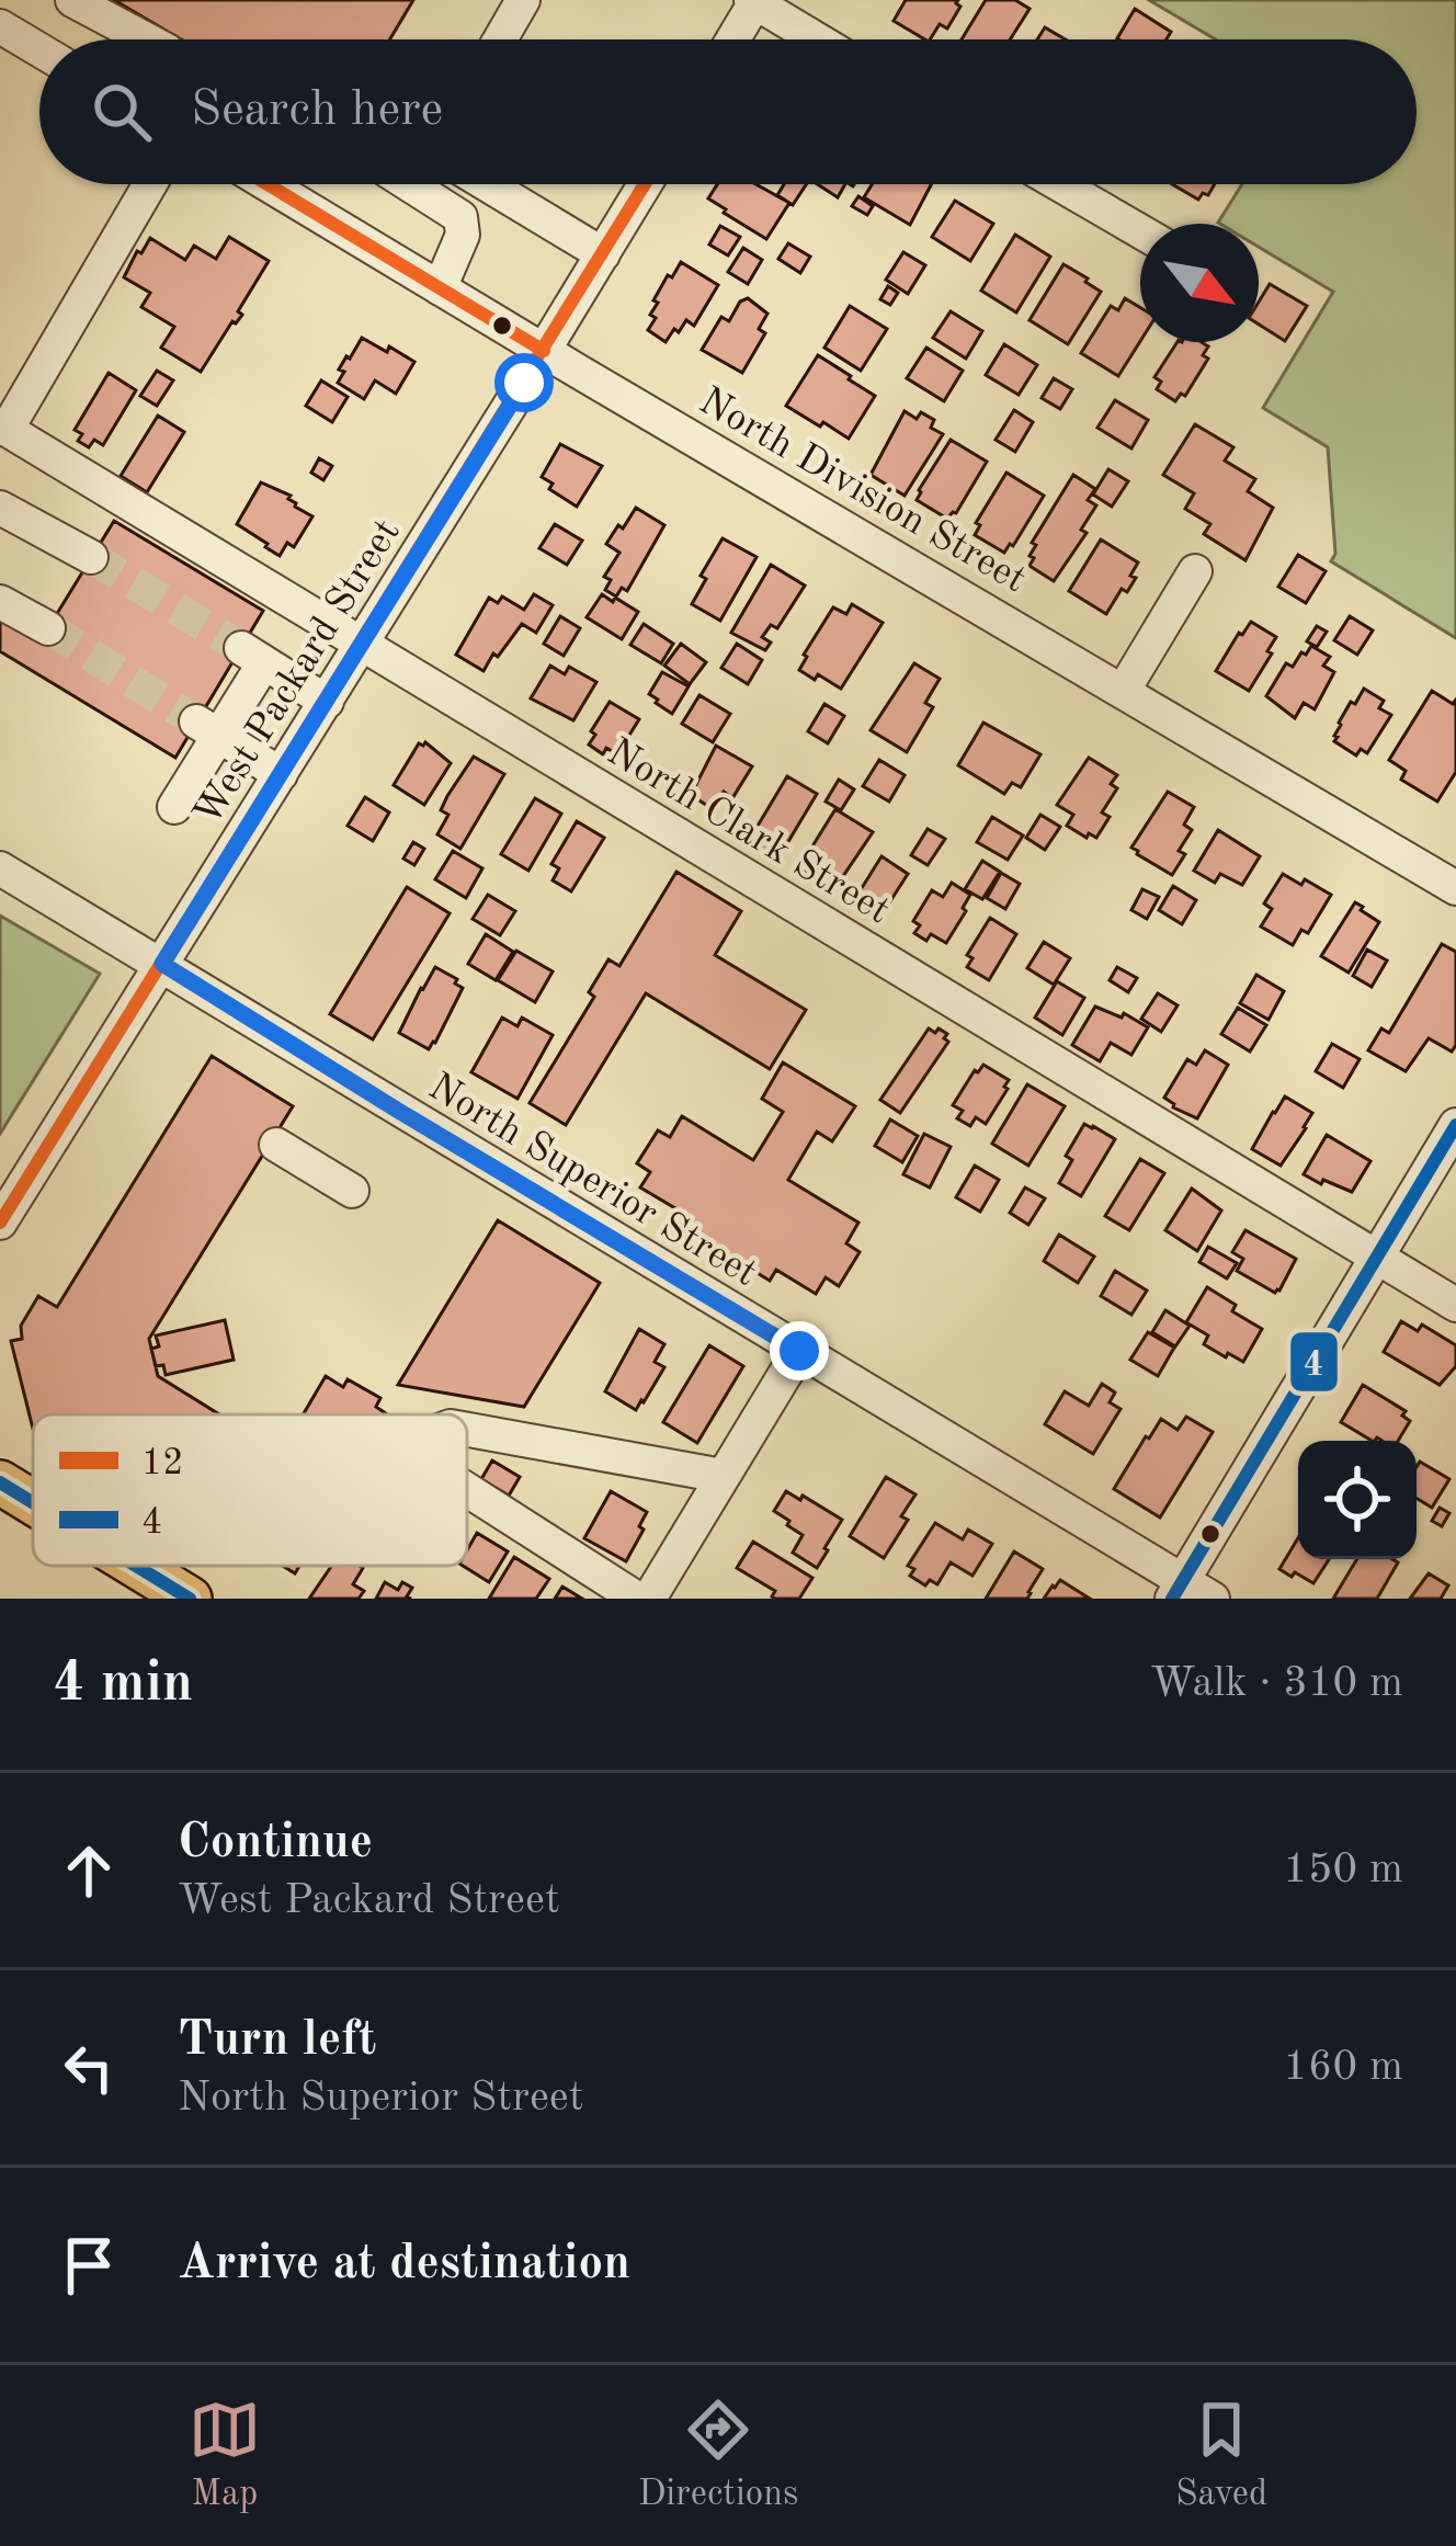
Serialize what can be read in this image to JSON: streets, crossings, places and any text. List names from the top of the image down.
{
  "streets": {
    "street": [
      "North Division Street",
      "West Packard Street",
      "North Clark Street",
      "North Superior Street"
    ]
  },
  "crossings": [
    ["North Division Street", "West Packard Street"],
    ["West Packard Street", "North Clark Street"],
    ["West Packard Street", "North Superior Street"]
  ],
  "lines": ["transit line 12", "transit line 4"],
  "legend": ["12", "4"],
  "north": "bottom right",
  "page": {
    "search": "Search here",
    "heading": ["4 min", "Walk · 310 m"],
    "list": [
      ["Continue", "West Packard Street", "150 m"],
      ["Turn left", "North Superior Street", "160 m"],
      "Arrive at destination"
    ],
    "nav": ["Map", "Directions", "Saved"]
  }
}
